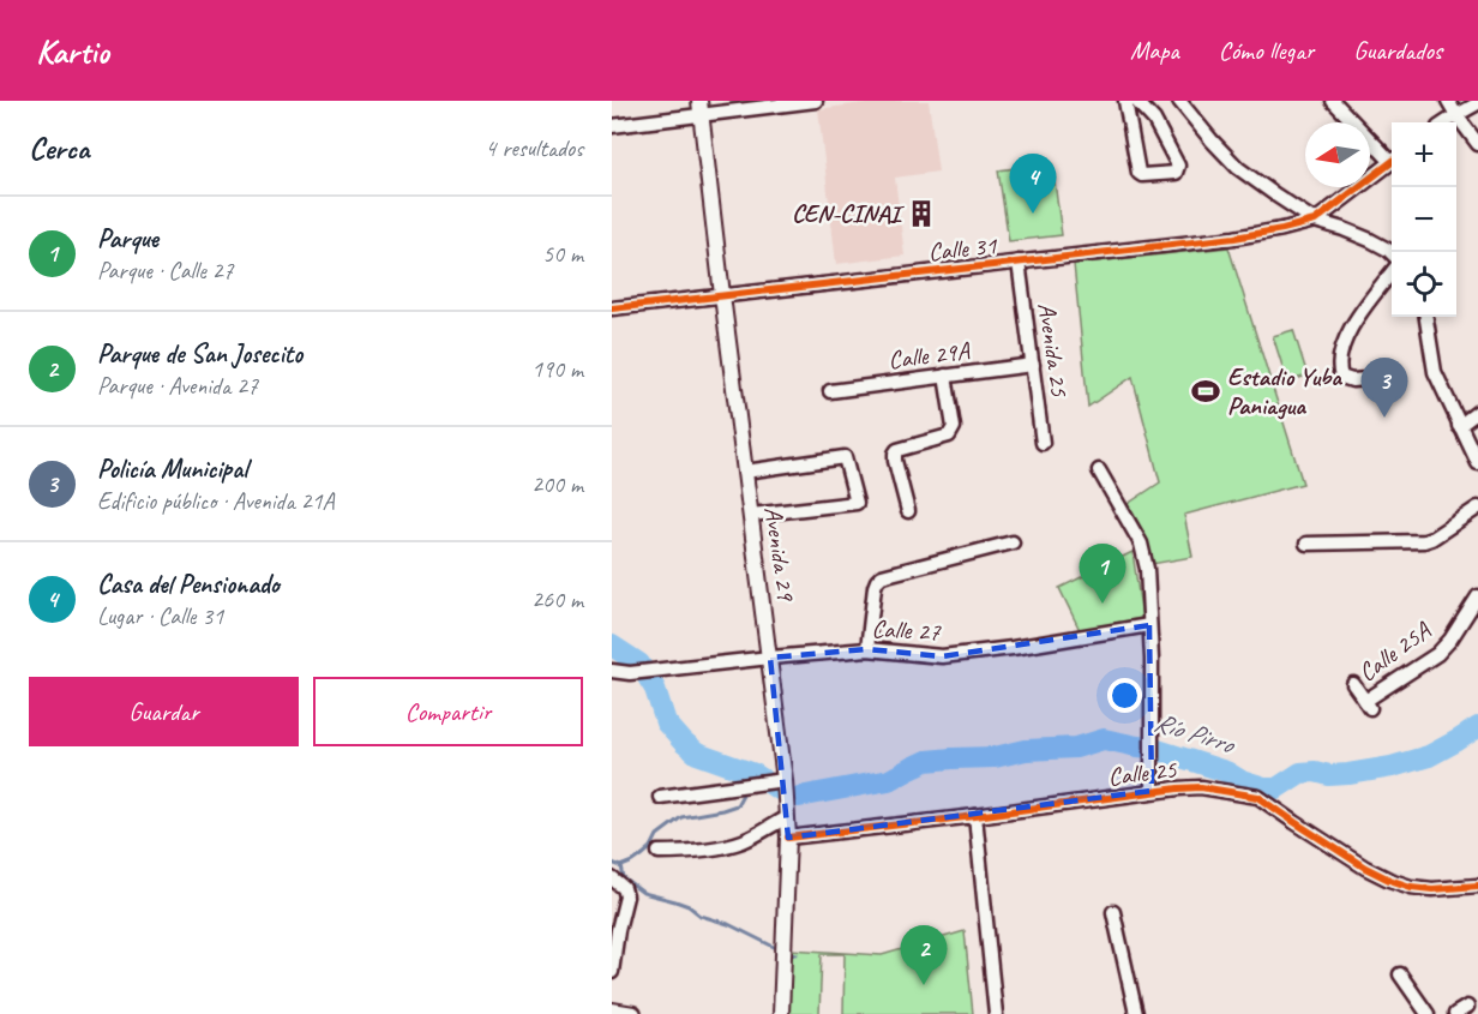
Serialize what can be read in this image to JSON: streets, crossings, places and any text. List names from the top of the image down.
{
  "streets": {
    "main road": ["Avenida 29"],
    "street": [
      "Calle 31",
      "Avenida 25",
      "Calle 29A",
      "Calle 27",
      "Calle 25A",
      "Calle 25"
    ]
  },
  "crossings": [
    ["Calle 31", "Avenida 25"],
    ["Calle 31", "Avenida 29"],
    ["Avenida 25", "Calle 29A"],
    ["Avenida 29", "Calle 27"],
    ["Avenida 29", "Calle 25"]
  ],
  "water": ["Río Pirro"],
  "places": {
    "building": ["CEN-CINAI"],
    "sports": ["Estadio Yuba Paniagua"]
  },
  "north": "left",
  "page": {
    "header": "Kartio",
    "nav": ["Mapa", "Cómo llegar", "Guardados"],
    "heading": ["Cerca", "4 resultados"],
    "map_buttons": ["+", "−"],
    "pins": [
      "4",
      "3",
      "1",
      "2"
    ],
    "list": [
      {
        "mark": "1",
        "name": "Parque",
        "note": "Parque · Calle 27",
        "value": "50 m"
      },
      {
        "mark": "2",
        "name": "Parque de San Josecito",
        "note": "Parque · Avenida 27",
        "value": "190 m"
      },
      {
        "mark": "3",
        "name": "Policía Municipal",
        "note": "Edificio público · Avenida 21A",
        "value": "200 m"
      },
      {
        "mark": "4",
        "name": "Casa del Pensionado",
        "note": "Lugar · Calle 31",
        "value": "260 m"
      }
    ],
    "buttons": ["Guardar", "Compartir"]
  }
}
